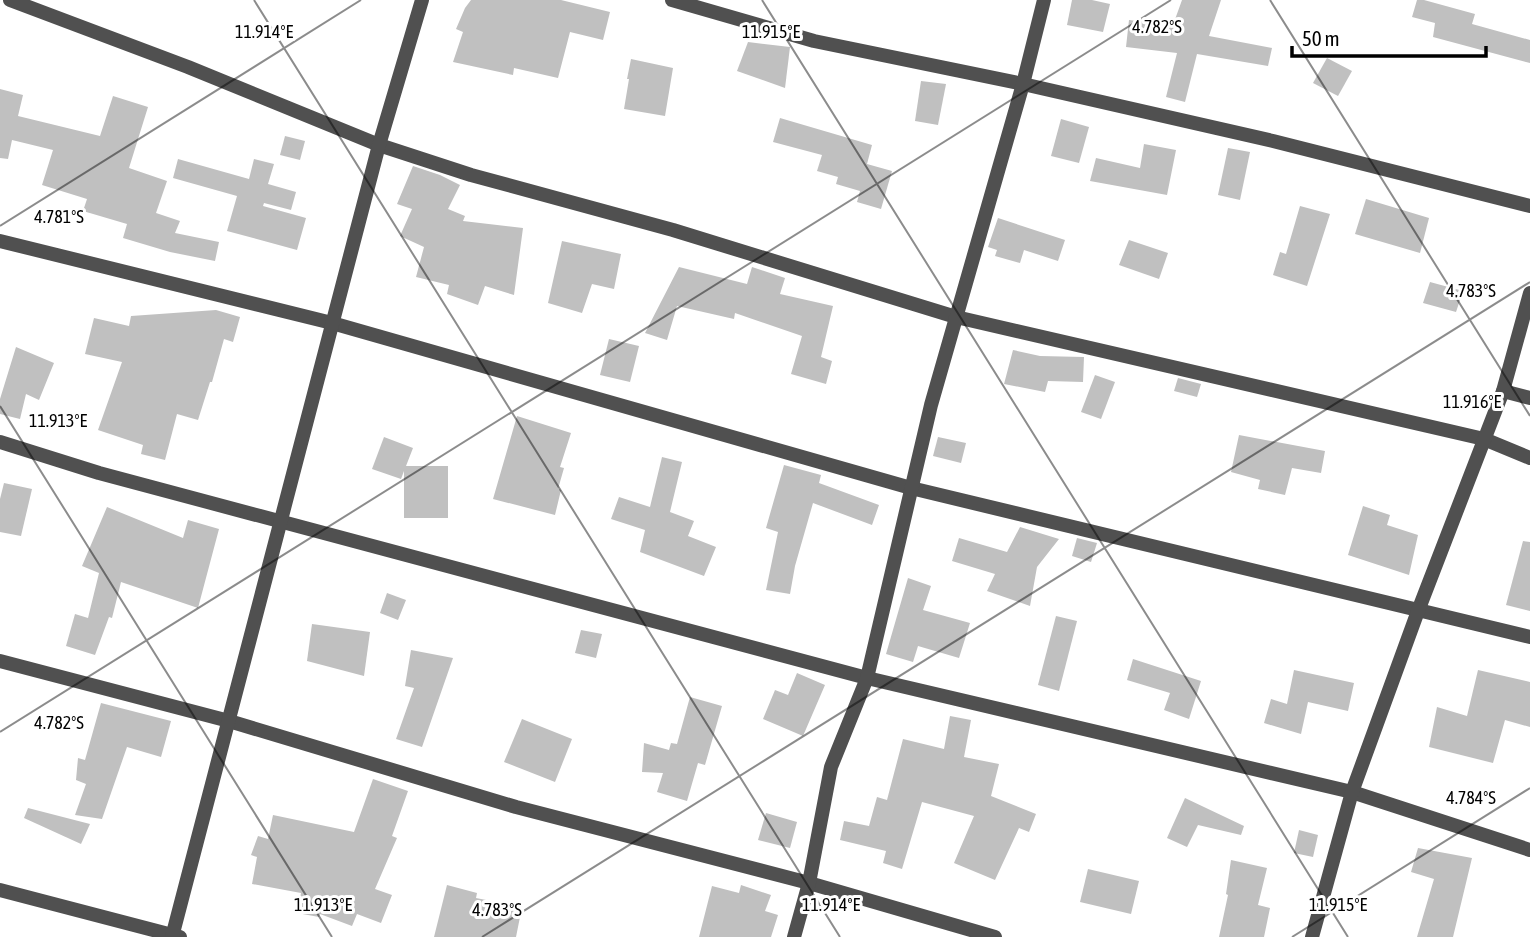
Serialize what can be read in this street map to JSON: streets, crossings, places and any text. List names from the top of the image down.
{
  "scale_bar": "50 m",
  "coordinates": [
    "4.782°S",
    "11.914°E",
    "11.915°E",
    "4.781°S",
    "4.783°S",
    "11.916°E",
    "11.913°E",
    "4.784°S"
  ]
}
